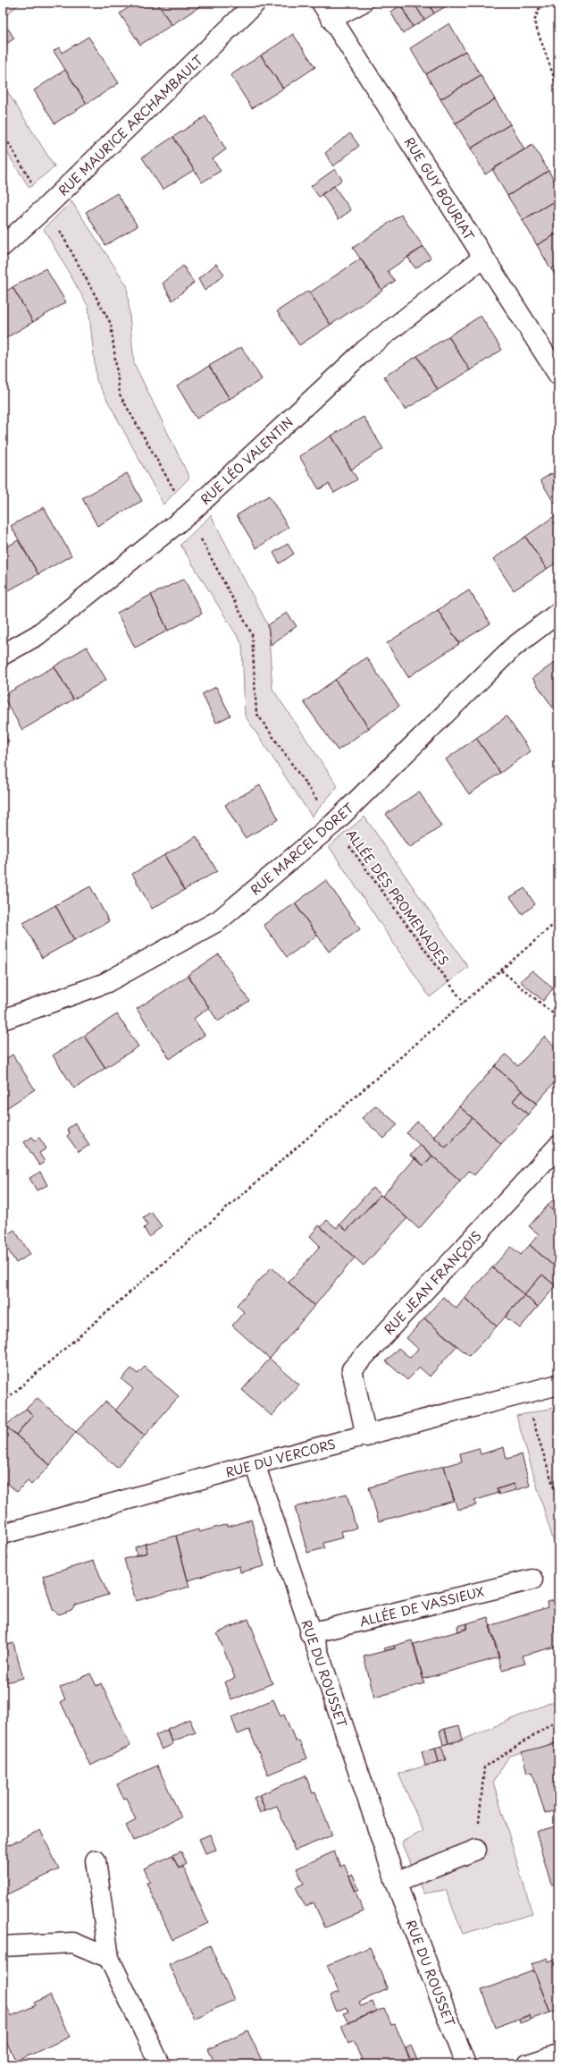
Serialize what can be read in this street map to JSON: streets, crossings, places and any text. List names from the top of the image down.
{
  "streets": {
    "street": [
      "RUE MAURICE ARCHAMBAULT",
      "RUE GUY BOURIAT",
      "RUE LÉO VALENTIN",
      "RUE MARCEL DORET",
      "RUE JEAN FRANÇOIS",
      "RUE DU VERCORS",
      "ALLÉE DE VASSIEUX",
      "RUE DU ROUSSET"
    ],
    "path": ["ALLÉE DES PROMENADES"]
  },
  "crossings": [
    ["RUE MAURICE ARCHAMBAULT", "ALLÉE DES PROMENADES"],
    ["RUE GUY BOURIAT", "RUE LÉO VALENTIN"],
    ["RUE LÉO VALENTIN", "ALLÉE DES PROMENADES"],
    ["RUE MARCEL DORET", "ALLÉE DES PROMENADES"],
    ["RUE JEAN FRANÇOIS", "RUE DU VERCORS"],
    ["RUE DU VERCORS", "RUE DU ROUSSET"],
    ["ALLÉE DE VASSIEUX", "RUE DU ROUSSET"]
  ]
}
